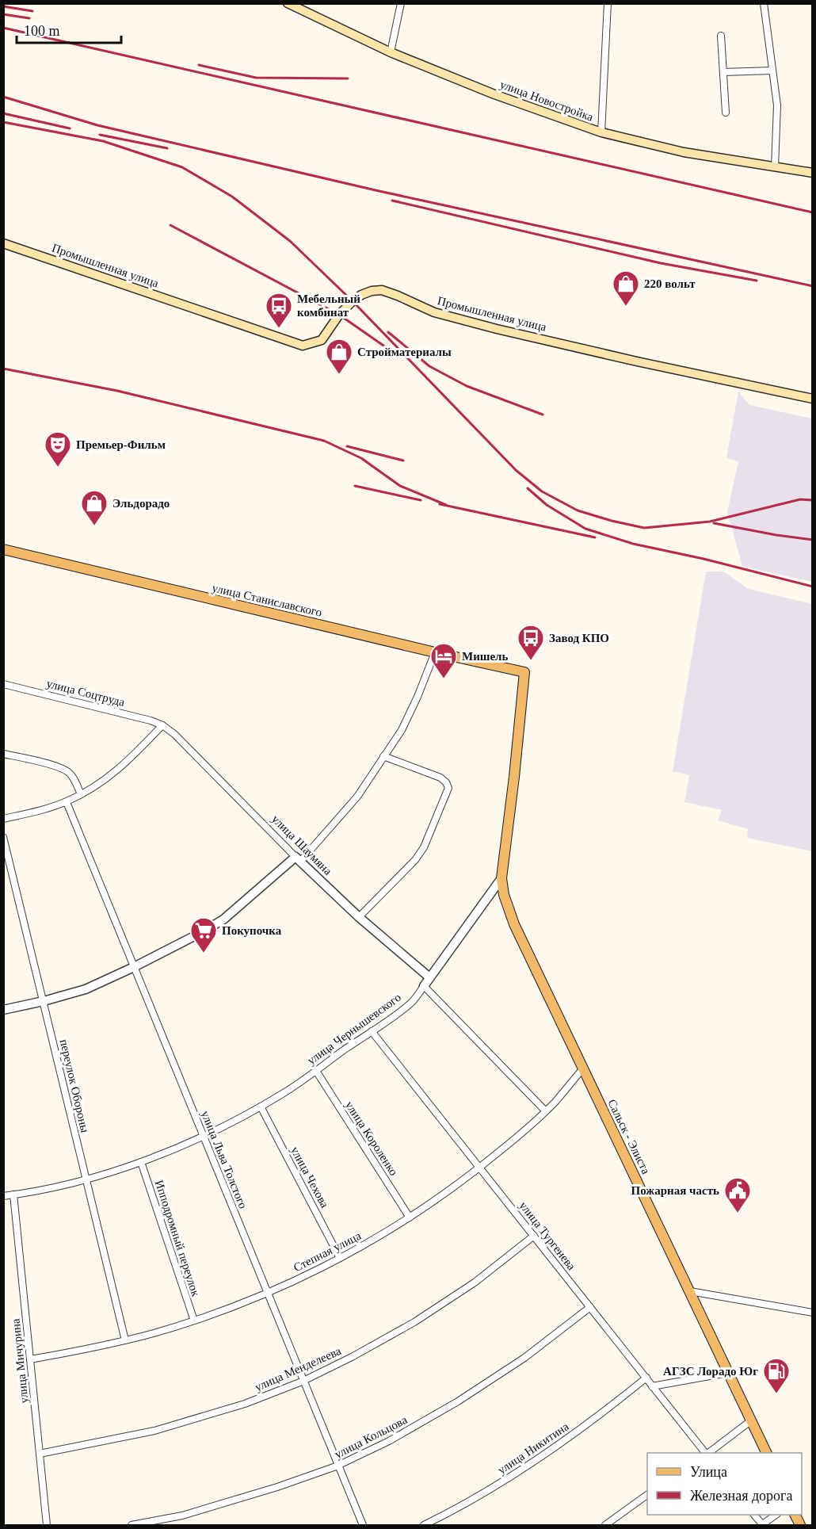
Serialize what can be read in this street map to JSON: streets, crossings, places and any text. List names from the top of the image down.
{
  "streets": {
    "main road": [
      "улица Новостройка",
      "Промышленная улица",
      "улица Станиславского",
      "улица Чернышевского",
      "Сальск - Элиста"
    ],
    "street": [
      "улица Соцтруда",
      "улица Шаумяна",
      "переулок Обороны",
      "улица Короленко",
      "улица Льва Толстого",
      "улица Чехова",
      "улица Тургенева",
      "Ипподромный переулок",
      "Степная улица",
      "улица Мичурина",
      "улица Менделеева",
      "улица Кольцова",
      "улица Никитина"
    ]
  },
  "crossings": [
    ["улица Станиславского", "улица Чернышевского"],
    ["улица Соцтруда", "улица Шаумяна"],
    ["улица Шаумяна", "улица Чернышевского"],
    ["улица Чернышевского", "переулок Обороны"],
    ["улица Чернышевского", "Сальск - Элиста"],
    ["улица Чернышевского", "улица Короленко"],
    ["улица Чернышевского", "улица Льва Толстого"],
    ["улица Чернышевского", "улица Чехова"],
    ["улица Чернышевского", "улица Тургенева"],
    ["улица Чернышевского", "Ипподромный переулок"],
    ["улица Чернышевского", "улица Мичурина"],
    ["переулок Обороны", "Степная улица"],
    ["Сальск - Элиста", "Степная улица"],
    ["улица Короленко", "Степная улица"],
    ["улица Льва Толстого", "Степная улица"],
    ["улица Льва Толстого", "улица Менделеева"],
    ["улица Льва Толстого", "улица Кольцова"],
    ["улица Чехова", "Степная улица"],
    ["улица Тургенева", "Степная улица"],
    ["улица Тургенева", "улица Менделеева"],
    ["улица Тургенева", "улица Кольцова"],
    ["улица Тургенева", "улица Никитина"],
    ["Ипподромный переулок", "Степная улица"],
    ["Степная улица", "улица Мичурина"],
    ["улица Мичурина", "улица Менделеева"]
  ],
  "places": {
    "shop": ["220 вольт", "Стройматериалы", "Эльдорадо"],
    "bus stop": ["Мебельный комбинат", "Завод КПО"],
    "theatre": ["Премьер-Фильм"],
    "hotel": ["Мишель"],
    "supermarket": ["Покупочка"],
    "public building": ["Пожарная часть"],
    "fuel station": ["АГЗС Лорадо Юг"]
  },
  "legend": ["Улица", "Железная дорога"],
  "scale_bar": "100 m"
}
